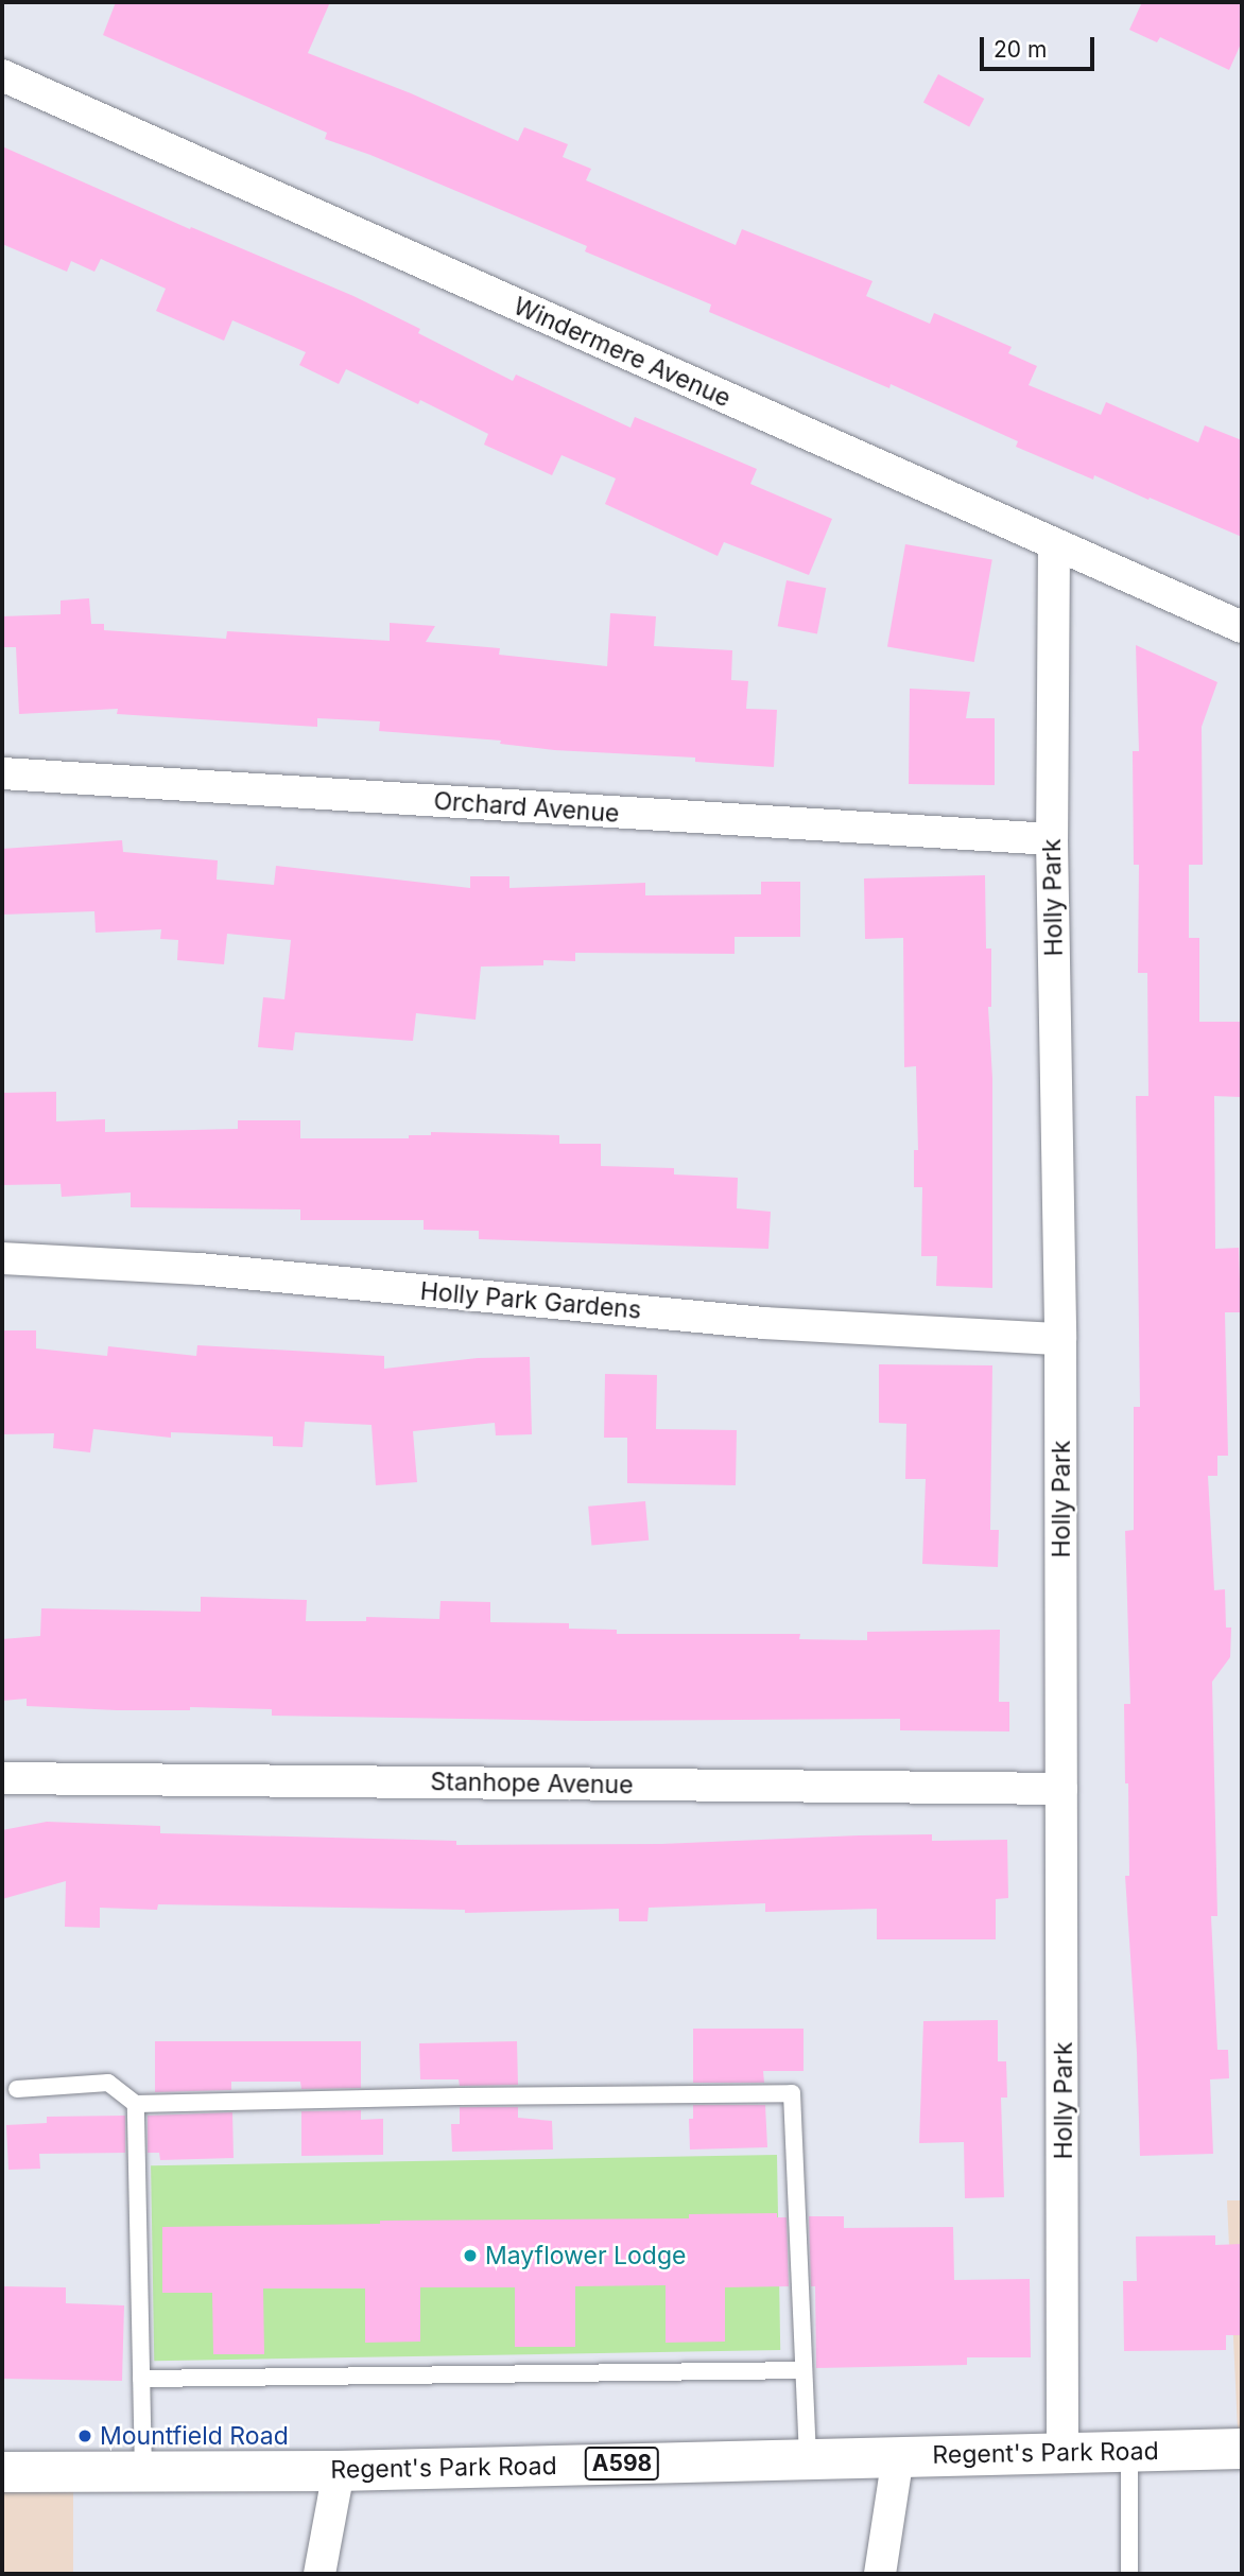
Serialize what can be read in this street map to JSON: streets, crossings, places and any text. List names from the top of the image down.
{
  "streets": {
    "main road": ["Regent's Park Road", "A598"],
    "street": [
      "Windermere Avenue",
      "Orchard Avenue",
      "Holly Park",
      "Holly Park Gardens",
      "Stanhope Avenue"
    ]
  },
  "crossings": [
    ["Windermere Avenue", "Holly Park"],
    ["Orchard Avenue", "Holly Park"],
    ["Holly Park", "Holly Park Gardens"],
    ["Holly Park", "Stanhope Avenue"],
    ["Holly Park", "Regent's Park Road"]
  ],
  "places": ["Mayflower Lodge", "Mountfield Road"],
  "scale_bar": "20 m"
}
